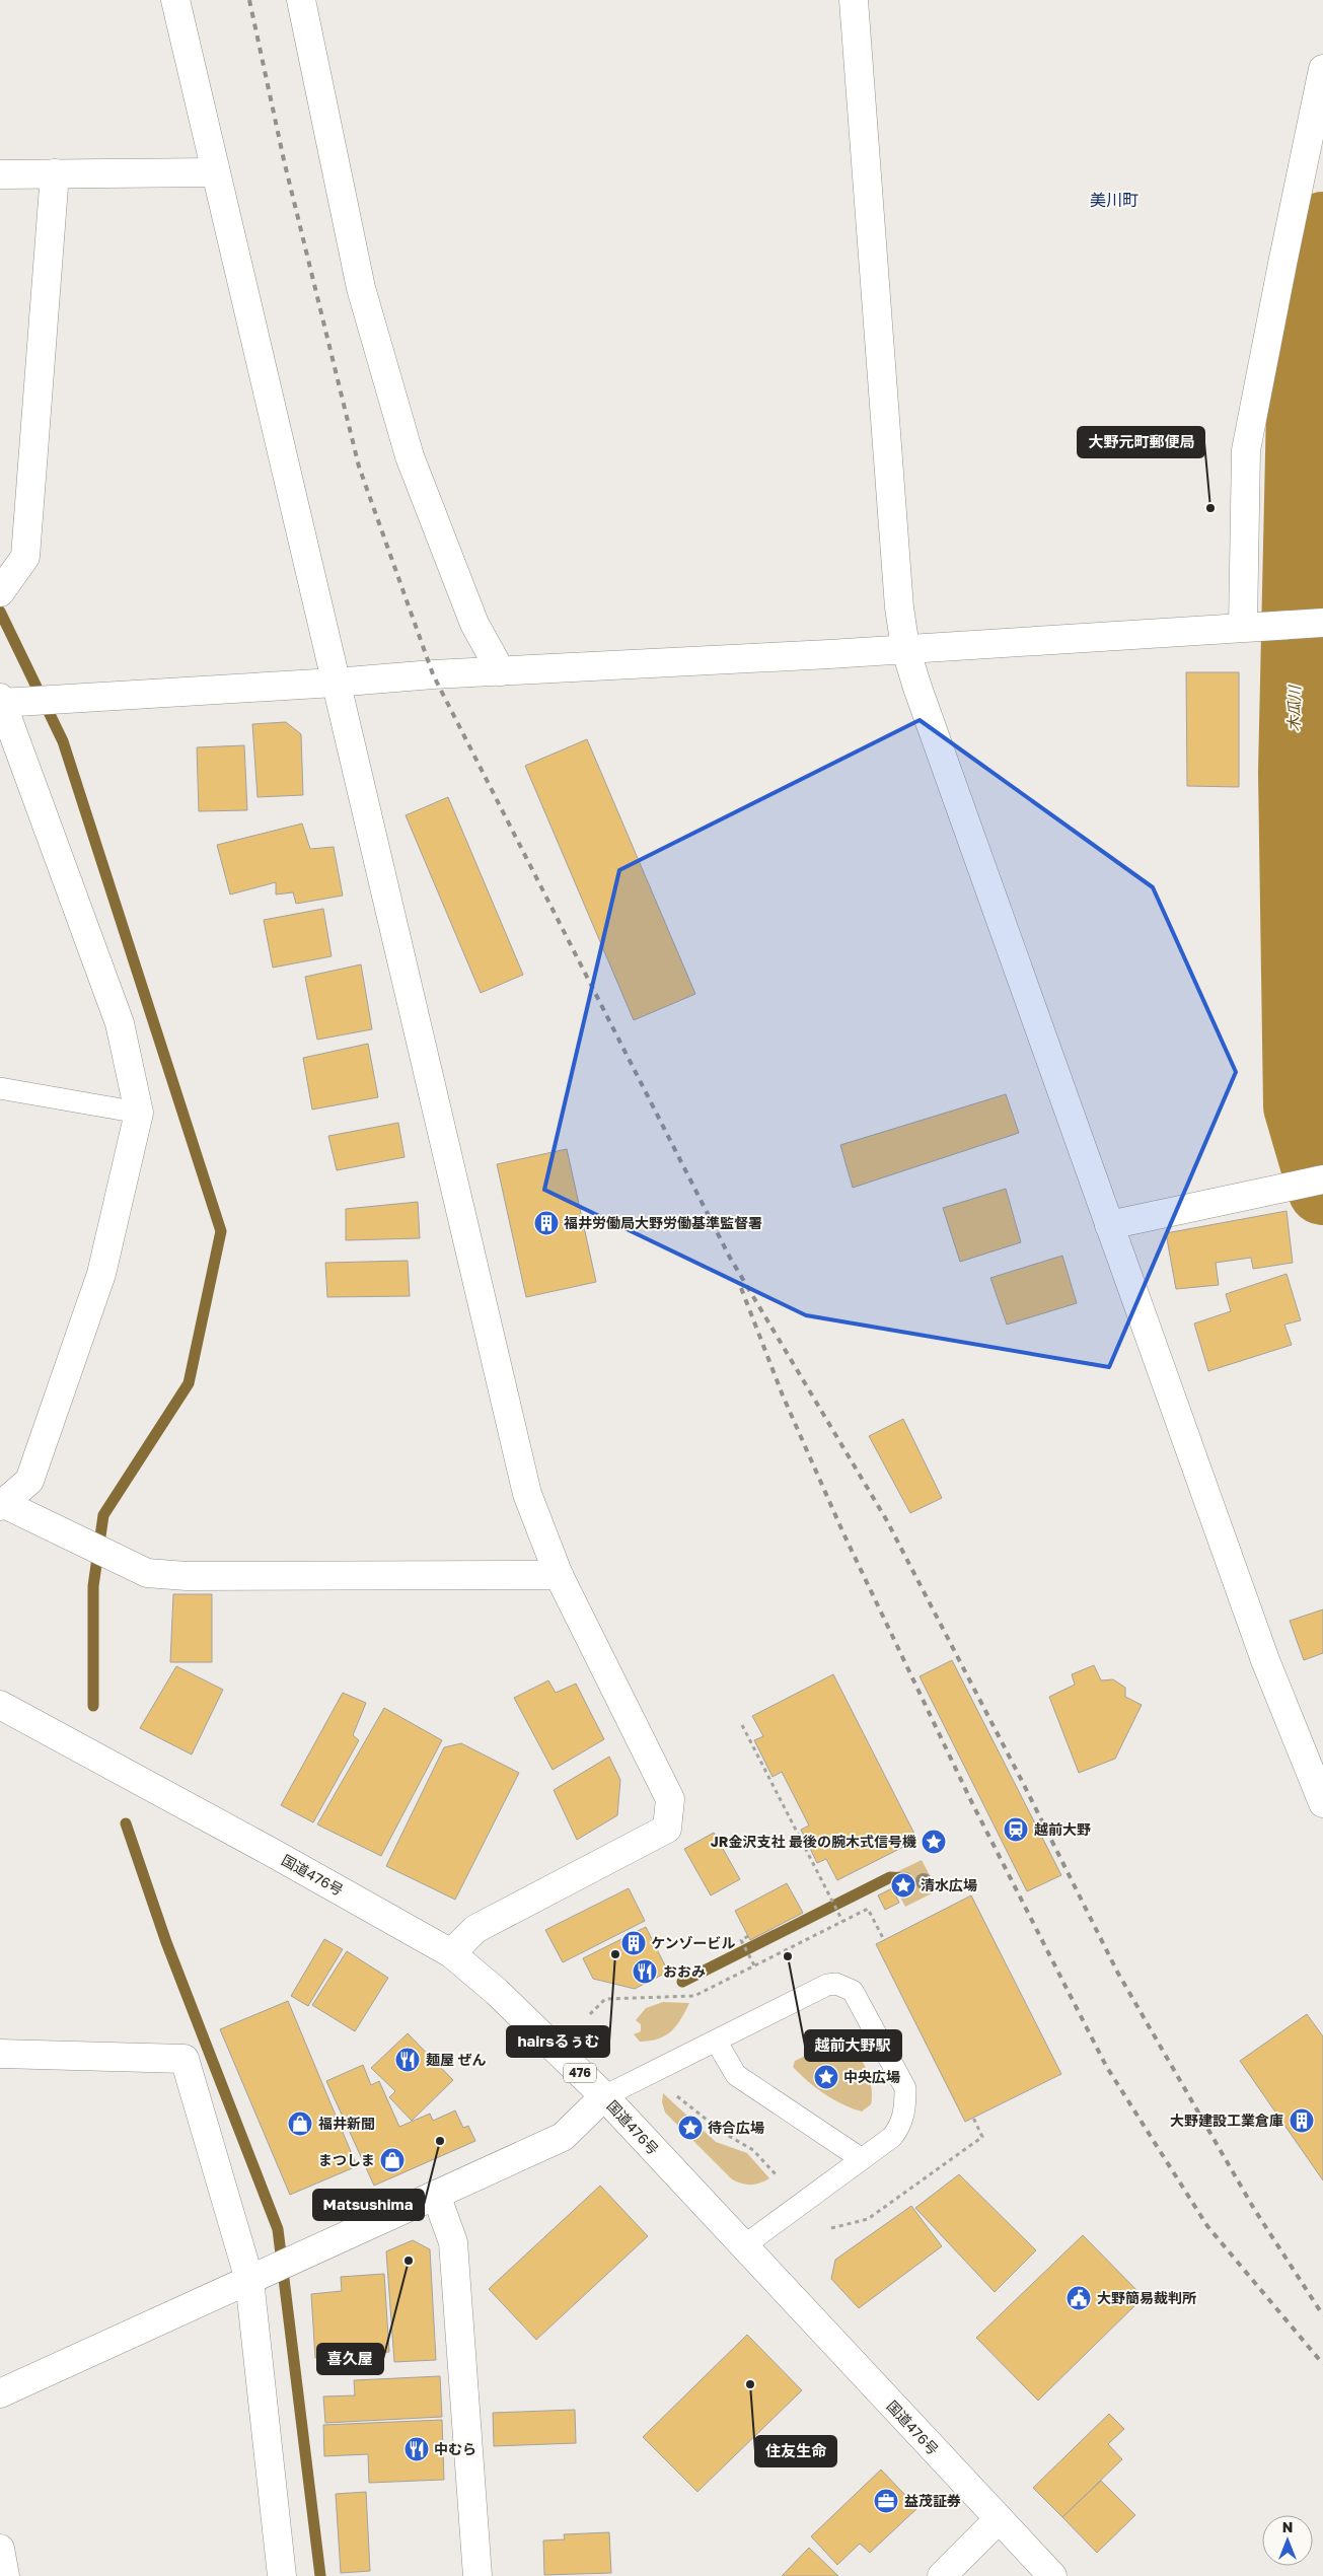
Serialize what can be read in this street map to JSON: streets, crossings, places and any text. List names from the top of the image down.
{
  "streets": {
    "main road": ["国道476号", "476"]
  },
  "districts": ["美川町"],
  "water": ["木瓜川"],
  "places": {
    "other": [
      "大野元町郵便局",
      "hairsるぅむ",
      "越前大野駅",
      "Matsushima",
      "喜久屋",
      "住友生命"
    ],
    "building": ["福井労働局大野労働基準監督署", "ケンゾービル", "大野建設工業倉庫"],
    "station": ["越前大野"],
    "place": [
      "JR金沢支社 最後の腕木式信号機",
      "清水広場",
      "中央広場",
      "待合広場"
    ],
    "restaurant": ["おおみ", "麺屋 ぜん", "中むら"],
    "shop": ["福井新聞", "まつしま"],
    "public building": ["大野簡易裁判所"],
    "office": ["益茂証券"]
  },
  "north": "top"
}
